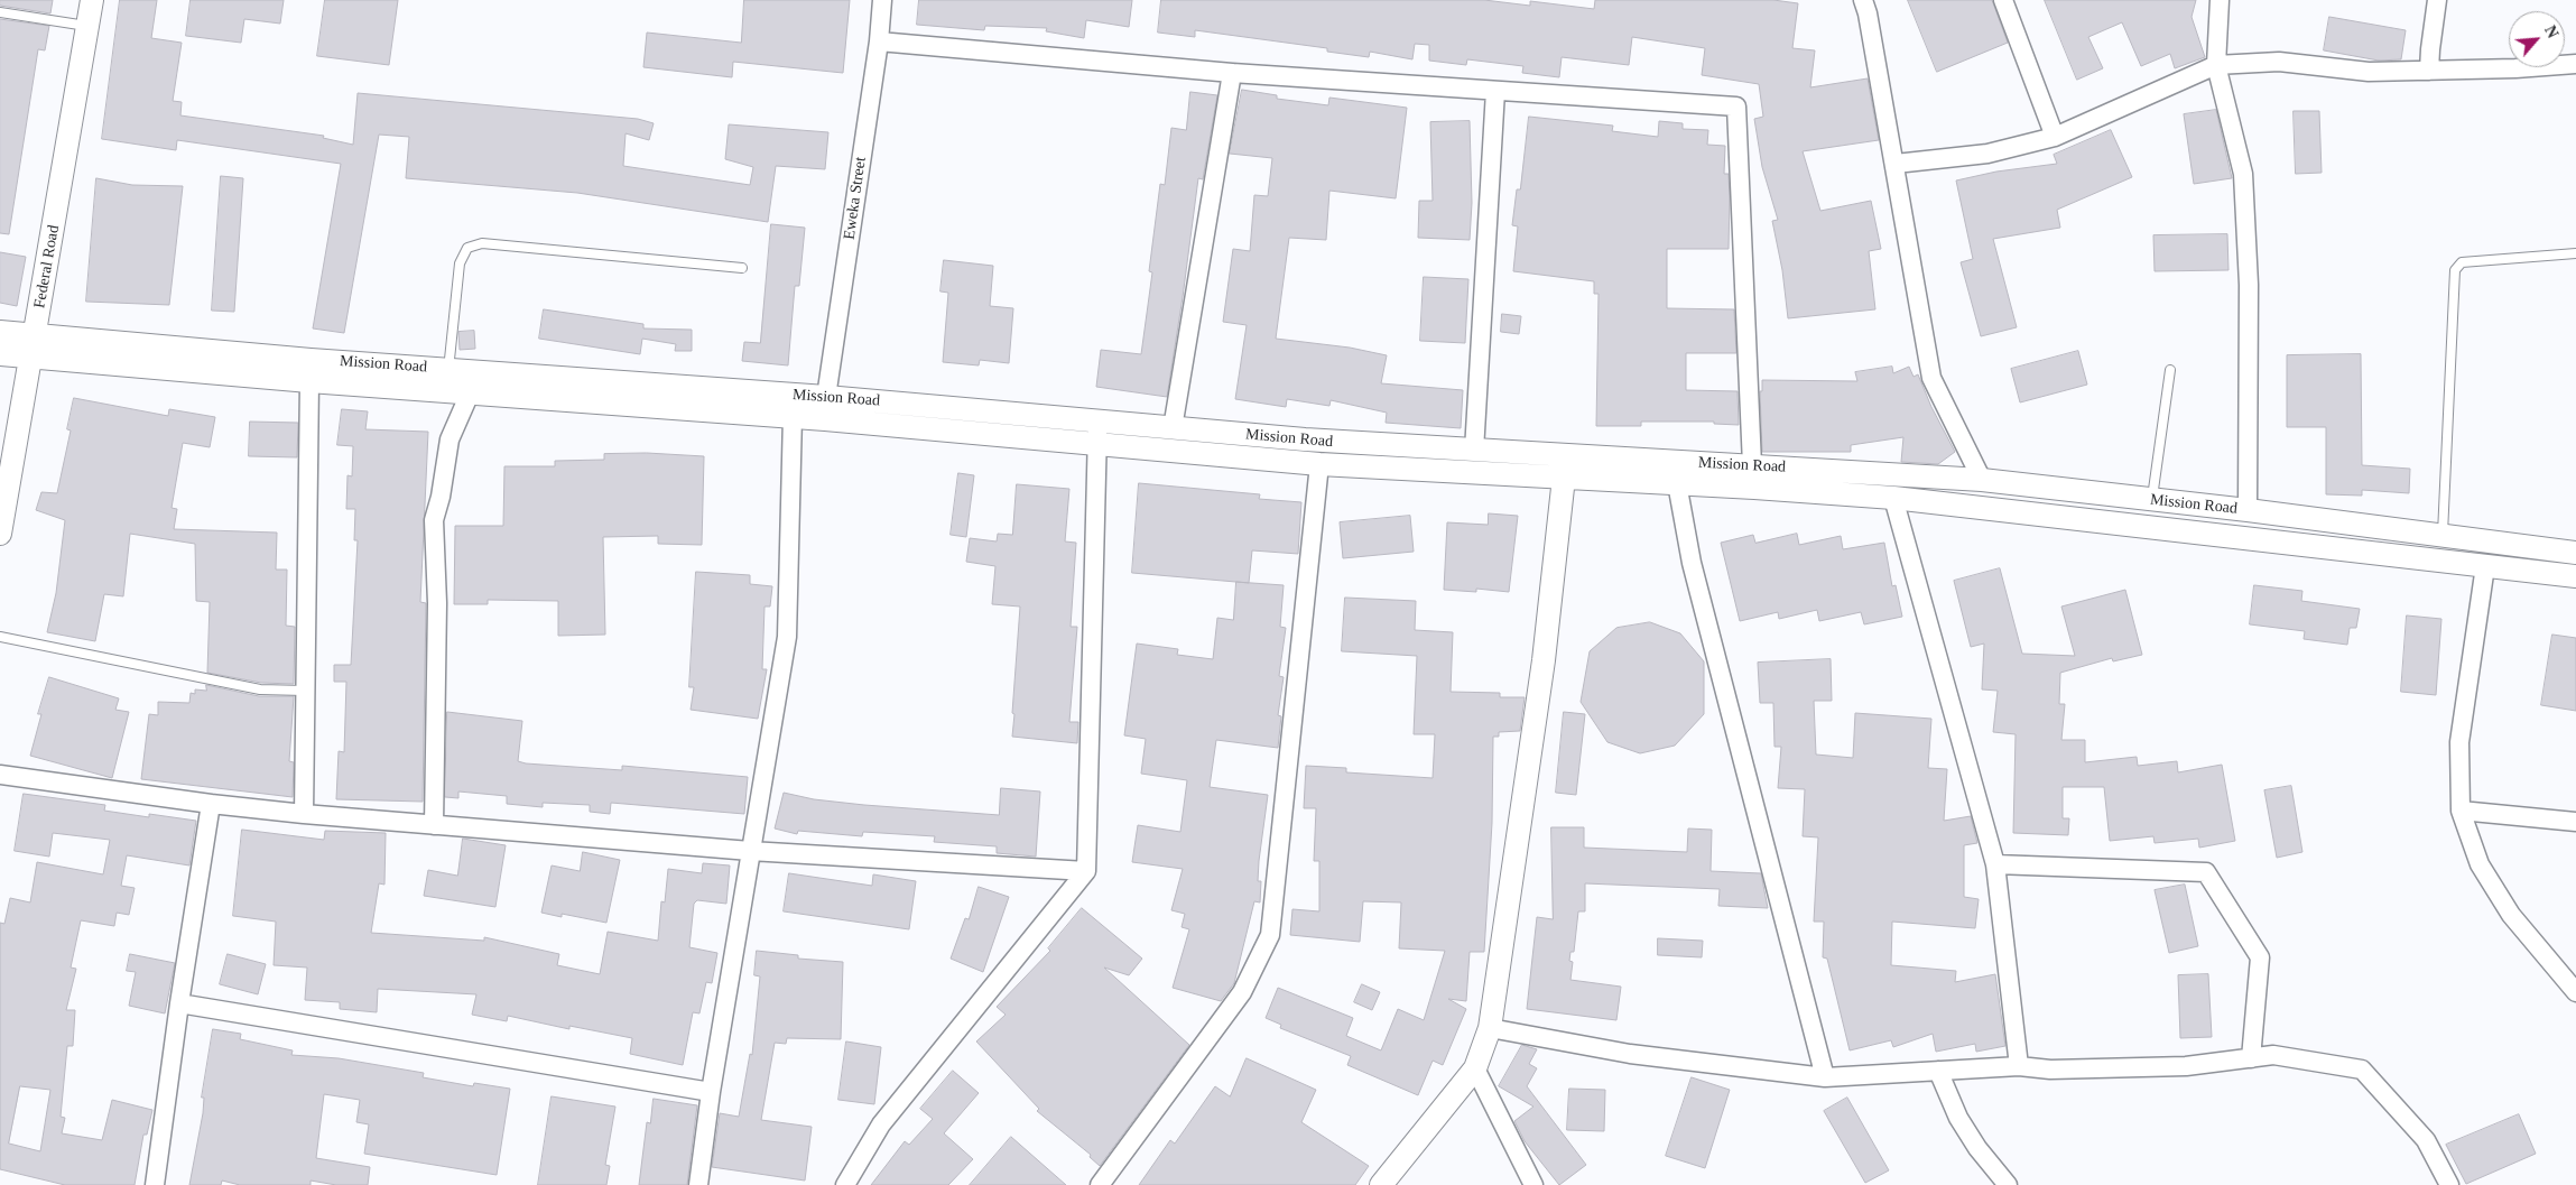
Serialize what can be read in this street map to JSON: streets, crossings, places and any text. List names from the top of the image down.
{
  "streets": {
    "street": ["Eweka Street", "Federal Road", "Mission Road"]
  },
  "crossings": [
    ["Eweka Street", "Mission Road"],
    ["Federal Road", "Mission Road"]
  ],
  "north": "top right"
}
